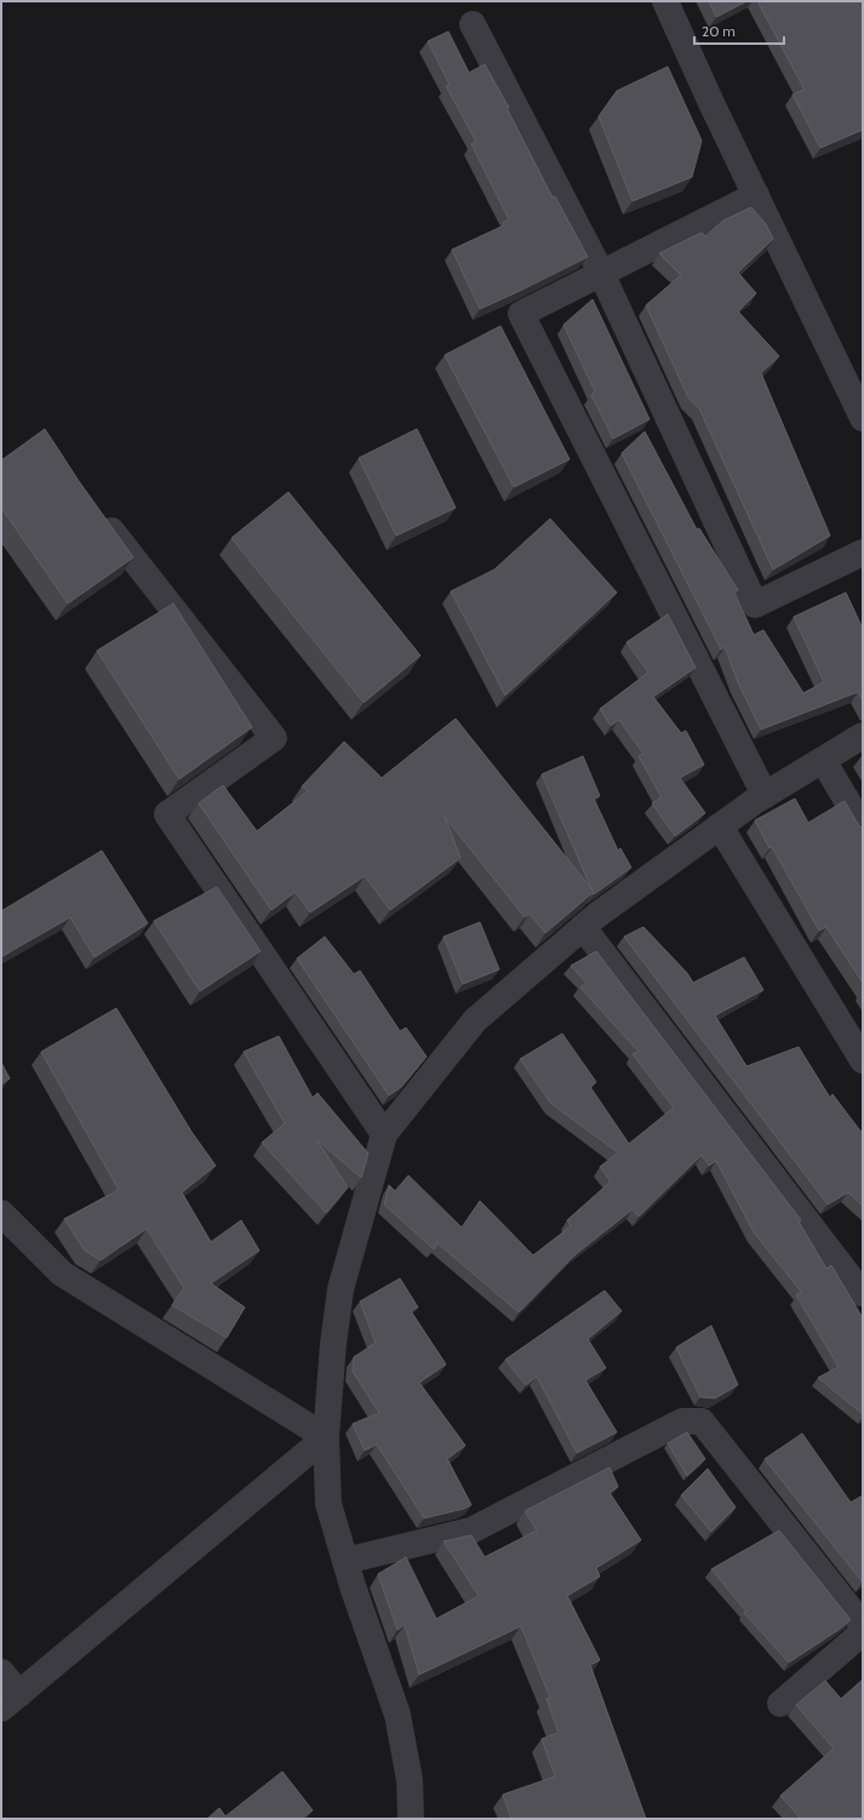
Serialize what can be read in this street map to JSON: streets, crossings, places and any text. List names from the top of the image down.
{
  "scale_bar": "20 m"
}
